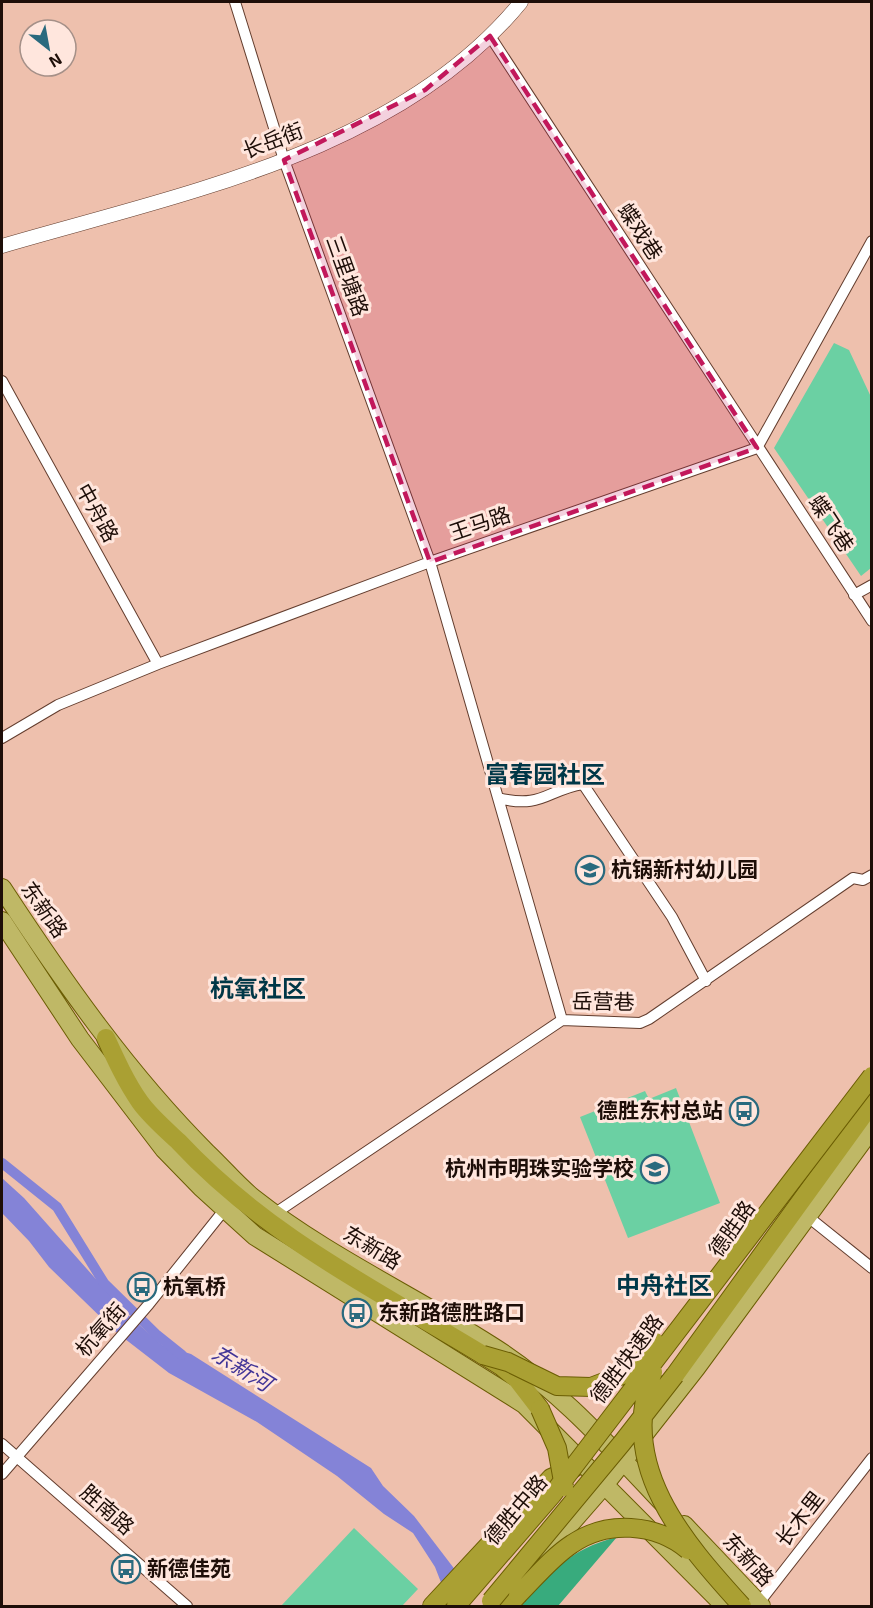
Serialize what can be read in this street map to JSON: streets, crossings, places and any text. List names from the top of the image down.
{
  "streets": {
    "highway": ["德胜快速路"],
    "main road": ["东新路", "德胜路", "德胜中路"],
    "street": [
      "长岳街",
      "蝶戏巷",
      "三里塘路",
      "中舟路",
      "王马路",
      "蝶飞巷",
      "岳营巷",
      "杭氧街",
      "胜南路",
      "长木里"
    ]
  },
  "crossings": [
    ["长岳街", "蝶戏巷"],
    ["长岳街", "三里塘路"],
    ["蝶戏巷", "王马路"],
    ["蝶戏巷", "蝶飞巷"],
    ["三里塘路", "王马路"],
    ["三里塘路", "岳营巷"],
    ["中舟路", "王马路"],
    ["王马路", "蝶飞巷"],
    ["东新路", "岳营巷"],
    ["东新路", "德胜路"],
    ["东新路", "杭氧街"],
    ["东新路", "德胜中路"],
    ["东新路", "长木里"],
    ["德胜路", "德胜中路"],
    ["杭氧街", "胜南路"],
    ["德胜快速路", "德胜中路"]
  ],
  "districts": ["富春园社区", "杭氧社区", "中舟社区"],
  "water": ["东新河"],
  "places": {
    "school or university": ["杭锅新村幼儿园", "杭州市明珠实验学校"],
    "bus stop": [
      "德胜东村总站",
      "杭氧桥",
      "东新路德胜路口",
      "新德佳苑"
    ]
  },
  "north": "bottom right"
}
